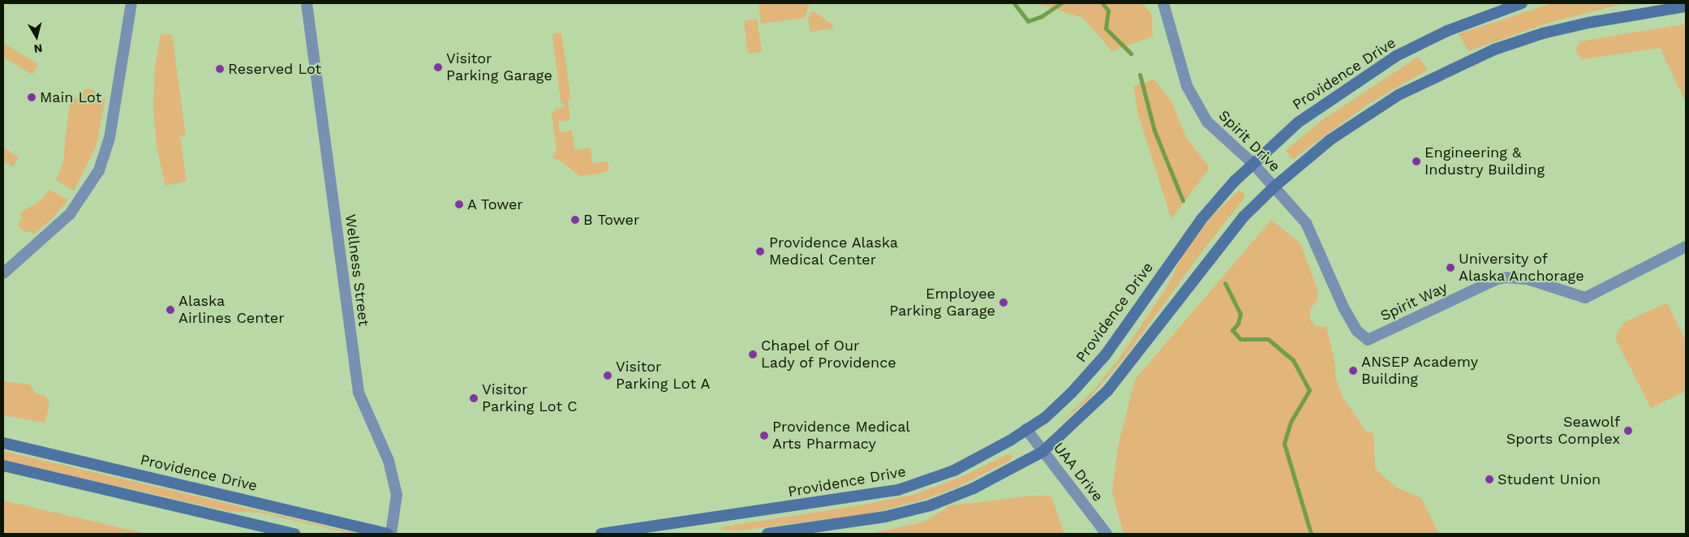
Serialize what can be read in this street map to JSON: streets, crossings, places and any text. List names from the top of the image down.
{
  "streets": {
    "main road": ["Providence Drive"],
    "street": [
      "Spirit Drive",
      "Wellness Street",
      "Spirit Way",
      "UAA Drive"
    ]
  },
  "crossings": [
    ["Providence Drive", "Spirit Drive"],
    ["Providence Drive", "UAA Drive"],
    ["Spirit Drive", "Spirit Way"]
  ],
  "places": [
    "Visitor Parking Garage",
    "Reserved Lot",
    "Main Lot",
    "Engineering & Industry Building",
    "A Tower",
    "B Tower",
    "Providence Alaska Medical Center",
    "University of Alaska Anchorage",
    "Employee Parking Garage",
    "Alaska Airlines Center",
    "Chapel of Our Lady of Providence",
    "ANSEP Academy Building",
    "Visitor Parking Lot A",
    "Visitor Parking Lot C",
    "Seawolf Sports Complex",
    "Providence Medical Arts Pharmacy",
    "Student Union"
  ],
  "north": "bottom"
}
